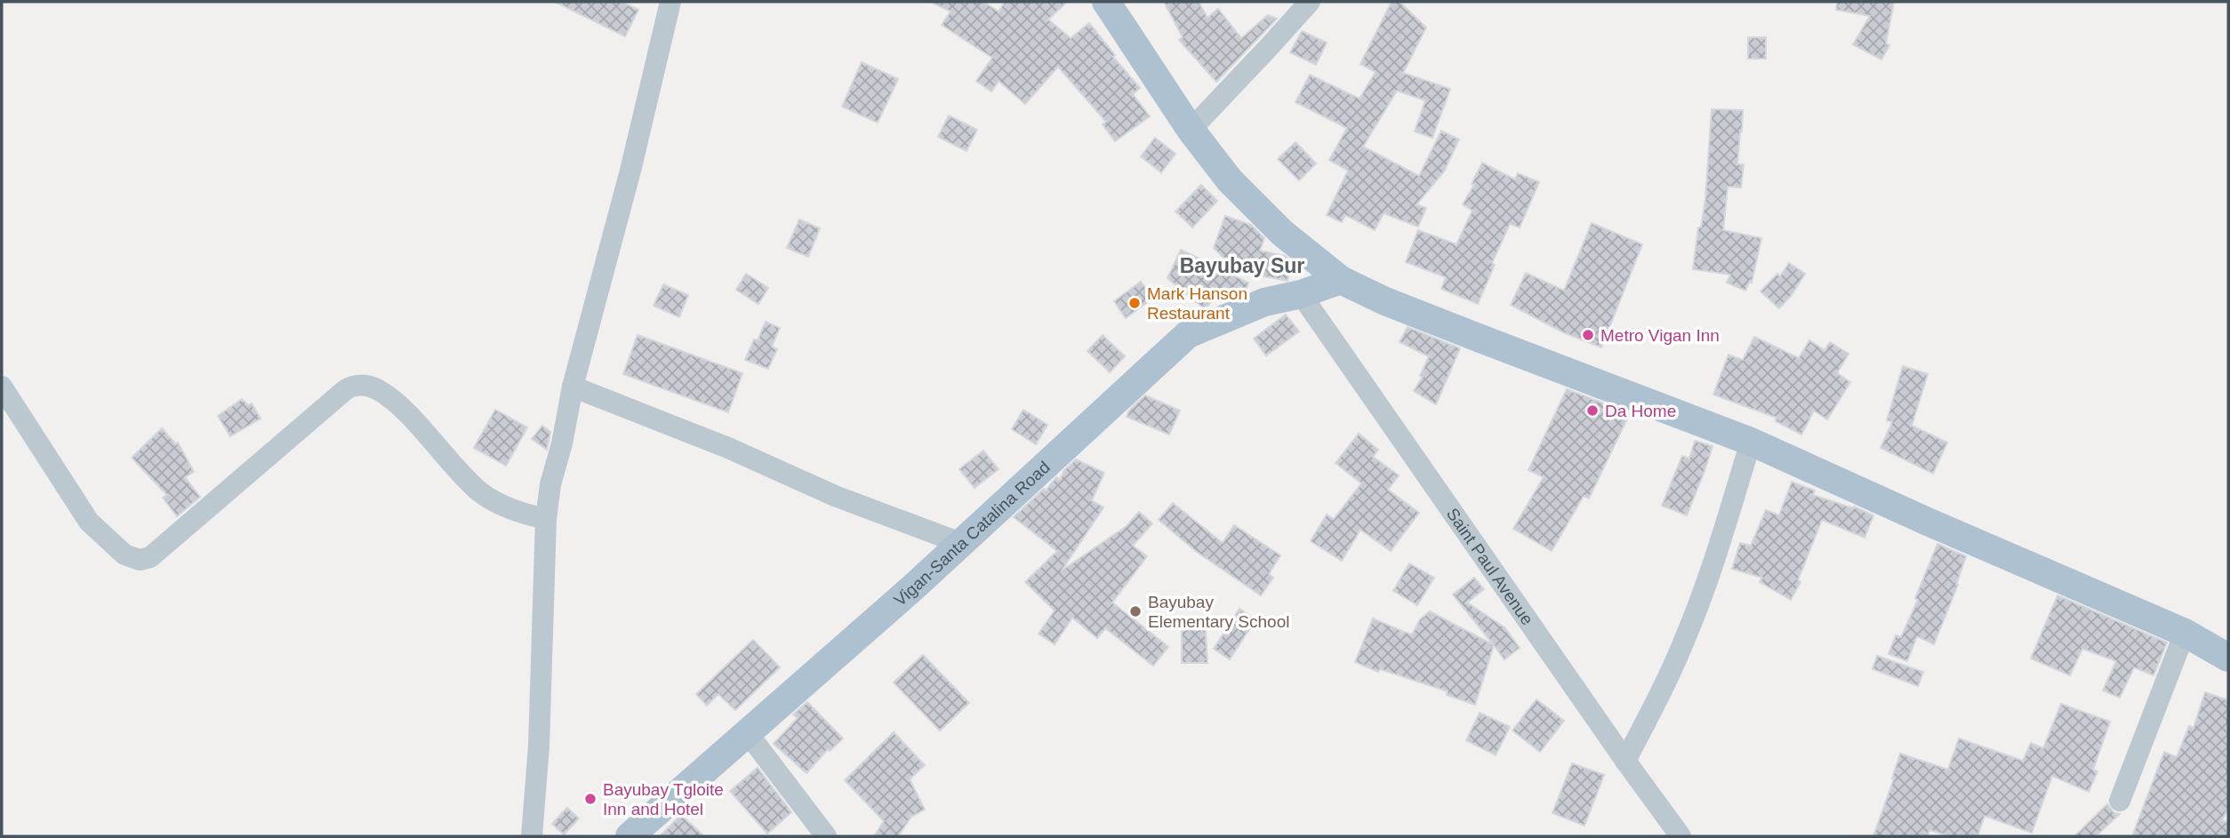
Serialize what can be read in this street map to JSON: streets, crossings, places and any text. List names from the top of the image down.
{
  "streets": {
    "main road": ["Vigan-Santa Catalina Road"],
    "street": ["Saint Paul Avenue"]
  },
  "crossings": [
    ["Vigan-Santa Catalina Road", "Saint Paul Avenue"]
  ],
  "districts": ["Bayubay Sur"],
  "places": [
    "Mark Hanson Restaurant",
    "Metro Vigan Inn",
    "Da Home",
    "Bayubay Elementary School",
    "Bayubay Tgloite Inn and Hotel"
  ]
}
